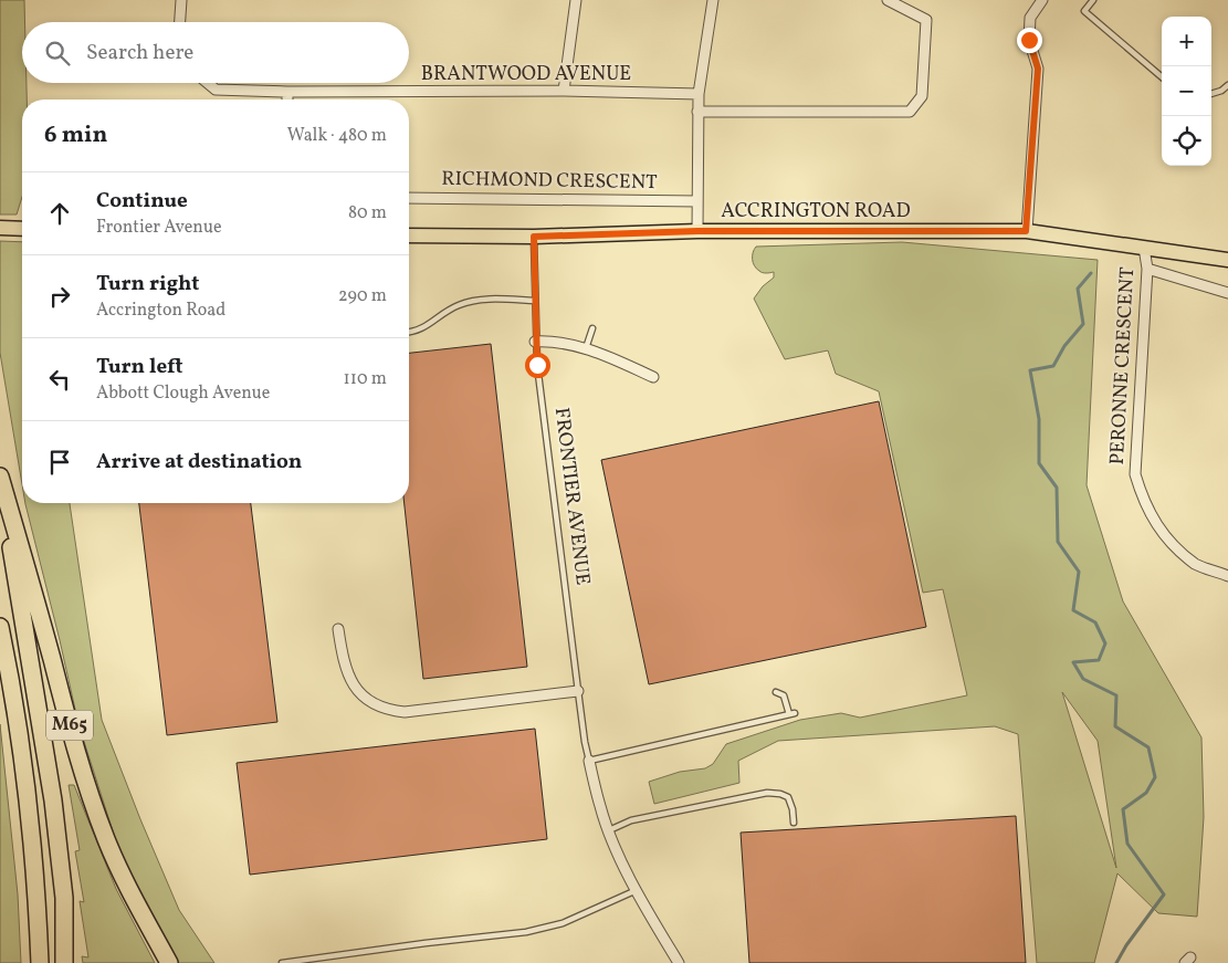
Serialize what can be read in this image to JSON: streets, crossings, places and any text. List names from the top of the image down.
{
  "streets": {
    "highway": ["M65"],
    "main road": ["ACCRINGTON ROAD"],
    "street": ["BRANTWOOD AVENUE", "RICHMOND CRESCENT", "PERONNE CRESCENT"],
    "lane": ["FRONTIER AVENUE"]
  },
  "crossings": [
    ["ACCRINGTON ROAD", "PERONNE CRESCENT"],
    ["ACCRINGTON ROAD", "FRONTIER AVENUE"]
  ],
  "page": {
    "map_buttons": ["+", "−"],
    "search": "Search here",
    "heading": ["6 min", "Walk · 480 m"],
    "list": [
      ["Continue", "Frontier Avenue", "80 m"],
      ["Turn right", "Accrington Road", "290 m"],
      ["Turn left", "Abbott Clough Avenue", "110 m"],
      "Arrive at destination"
    ]
  }
}
